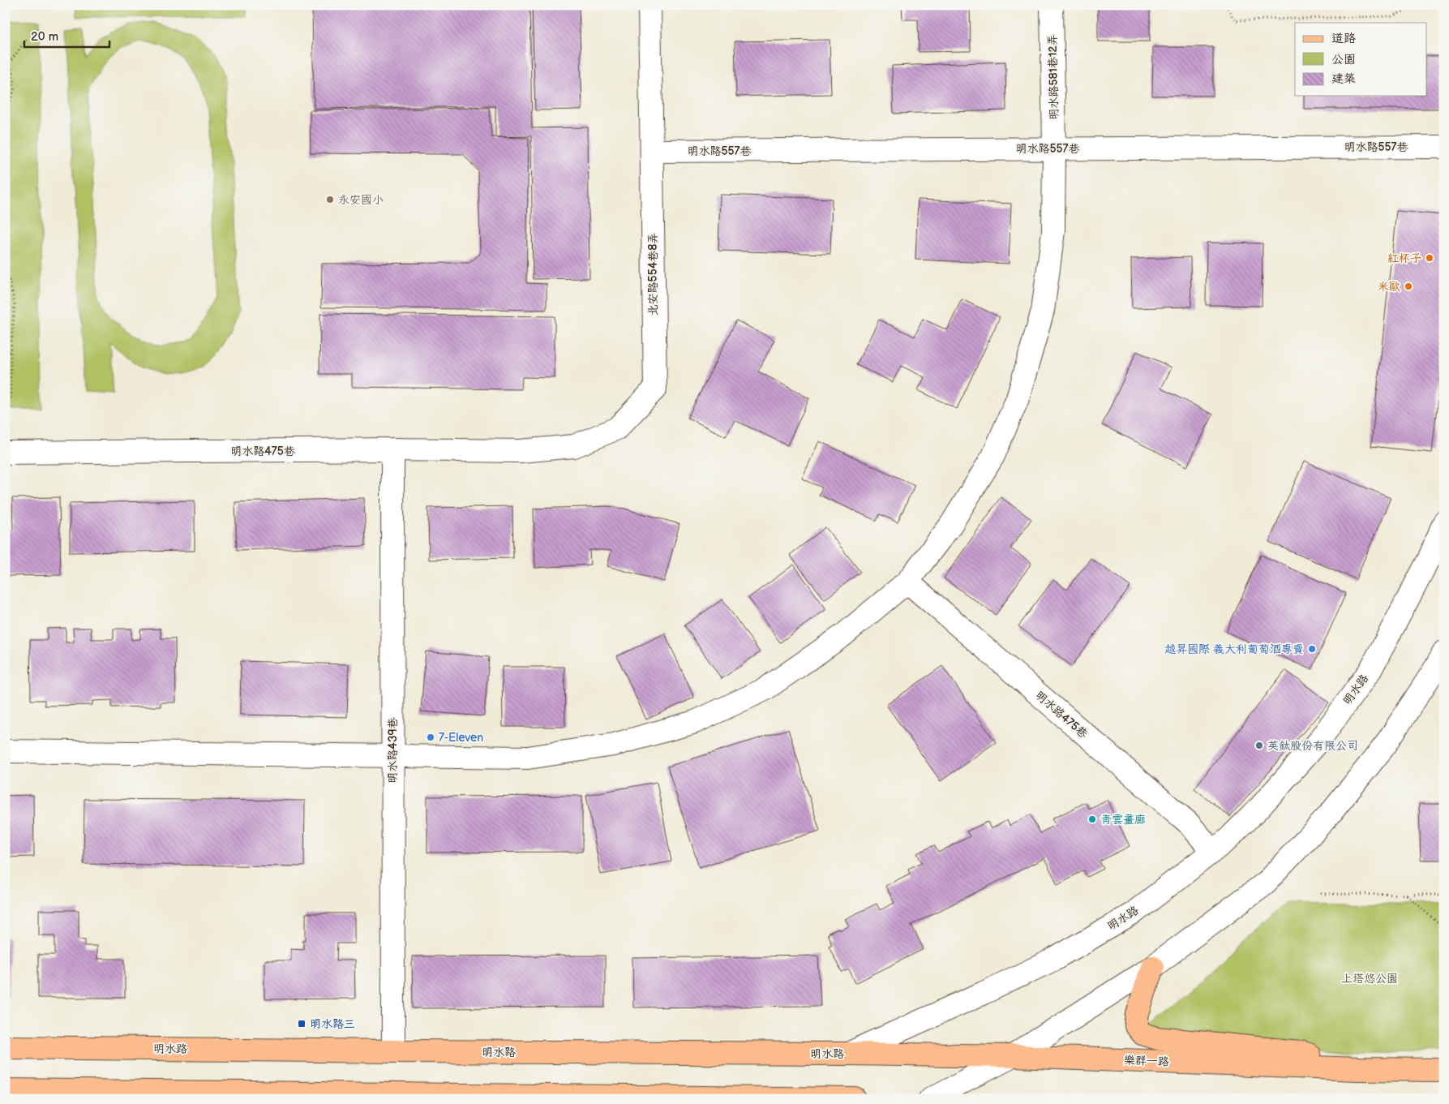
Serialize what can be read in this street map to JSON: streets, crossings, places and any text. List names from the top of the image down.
{
  "streets": {
    "main road": ["明水路", "樂群一路"],
    "street": [
      "明水路581巷12弄",
      "明水路557巷",
      "北安路554巷8弄",
      "明水路475巷",
      "明水路439巷"
    ]
  },
  "crossings": [
    ["明水路581巷12弄", "明水路557巷"],
    ["明水路581巷12弄", "明水路475巷"],
    ["明水路581巷12弄", "明水路439巷"],
    ["明水路557巷", "北安路554巷8弄"],
    ["北安路554巷8弄", "明水路475巷"],
    ["明水路475巷", "明水路"],
    ["明水路475巷", "明水路439巷"],
    ["明水路", "明水路439巷"],
    ["明水路", "樂群一路"]
  ],
  "parks": ["上塔悠公園"],
  "places": {
    "other": [
      "永安國小",
      "紅杯子",
      "米歐",
      "越昇國際 義大利葡萄酒專賣",
      "7-Eleven",
      "英鈦股份有限公司",
      "青雲畫廊"
    ],
    "transit": ["明水路三"]
  },
  "legend": ["道路", "公園", "建築"],
  "scale_bar": "20 m"
}
